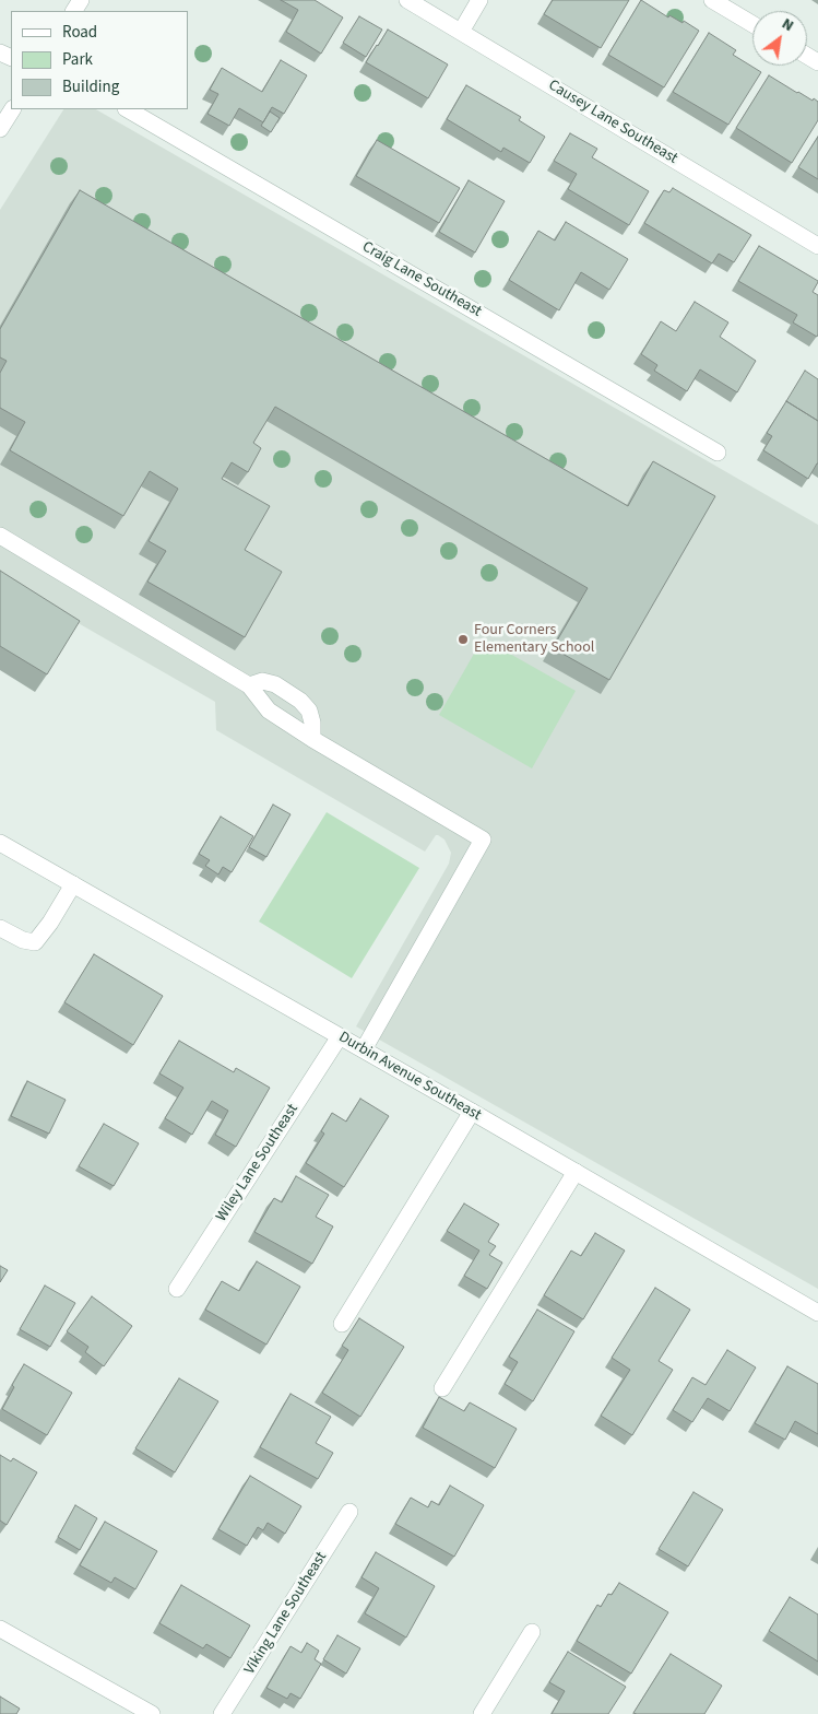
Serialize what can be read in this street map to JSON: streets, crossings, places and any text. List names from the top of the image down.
{
  "streets": {
    "street": [
      "Causey Lane Southeast",
      "Craig Lane Southeast",
      "Durbin Avenue Southeast",
      "Wiley Lane Southeast",
      "Viking Lane Southeast"
    ]
  },
  "crossings": [
    ["Durbin Avenue Southeast", "Wiley Lane Southeast"]
  ],
  "places": ["Four Corners Elementary School"],
  "legend": ["Road", "Park", "Building"],
  "north": "top right"
}
